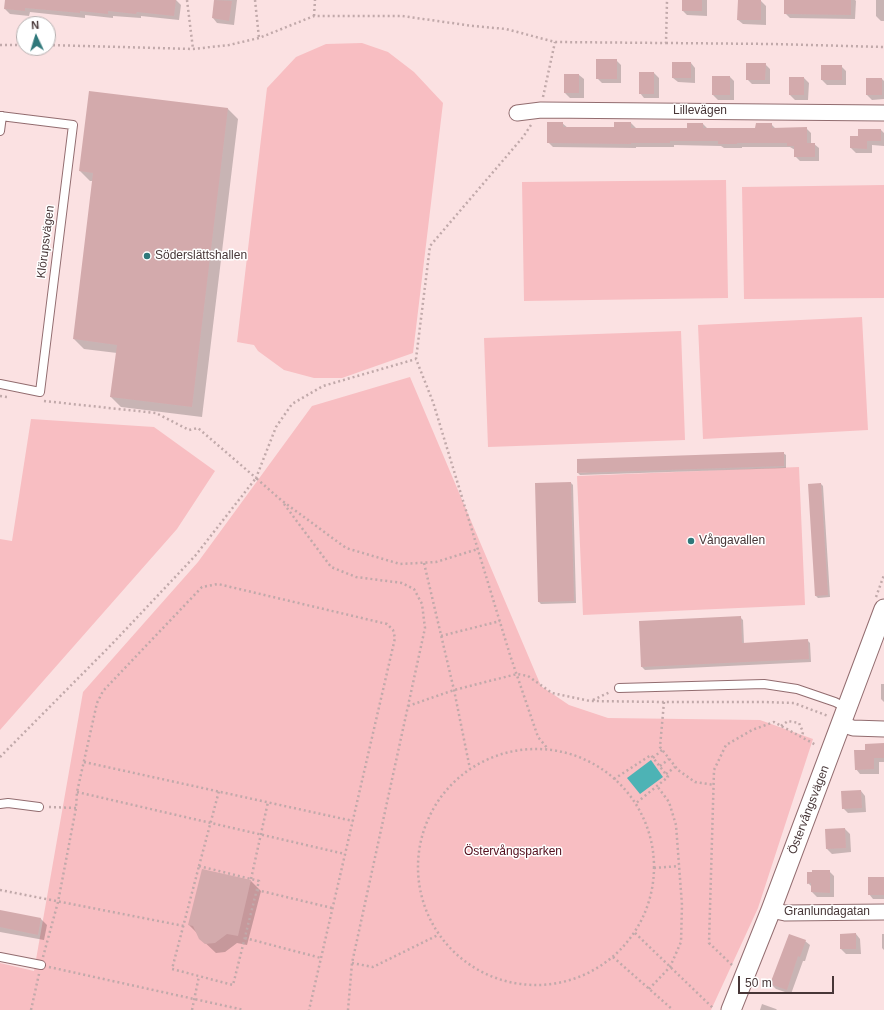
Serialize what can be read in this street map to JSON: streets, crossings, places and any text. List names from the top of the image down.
{
  "streets": {
    "street": ["Lillevägen", "Östervångsvägen", "Granlundagatan"],
    "lane": ["Klörupsvägen"]
  },
  "crossings": [
    ["Östervångsvägen", "Granlundagatan"]
  ],
  "parks": ["Östervångsparken"],
  "places": ["Söderslättshallen", "Vångavallen"],
  "scale_bar": "50 m",
  "north": "top"
}
